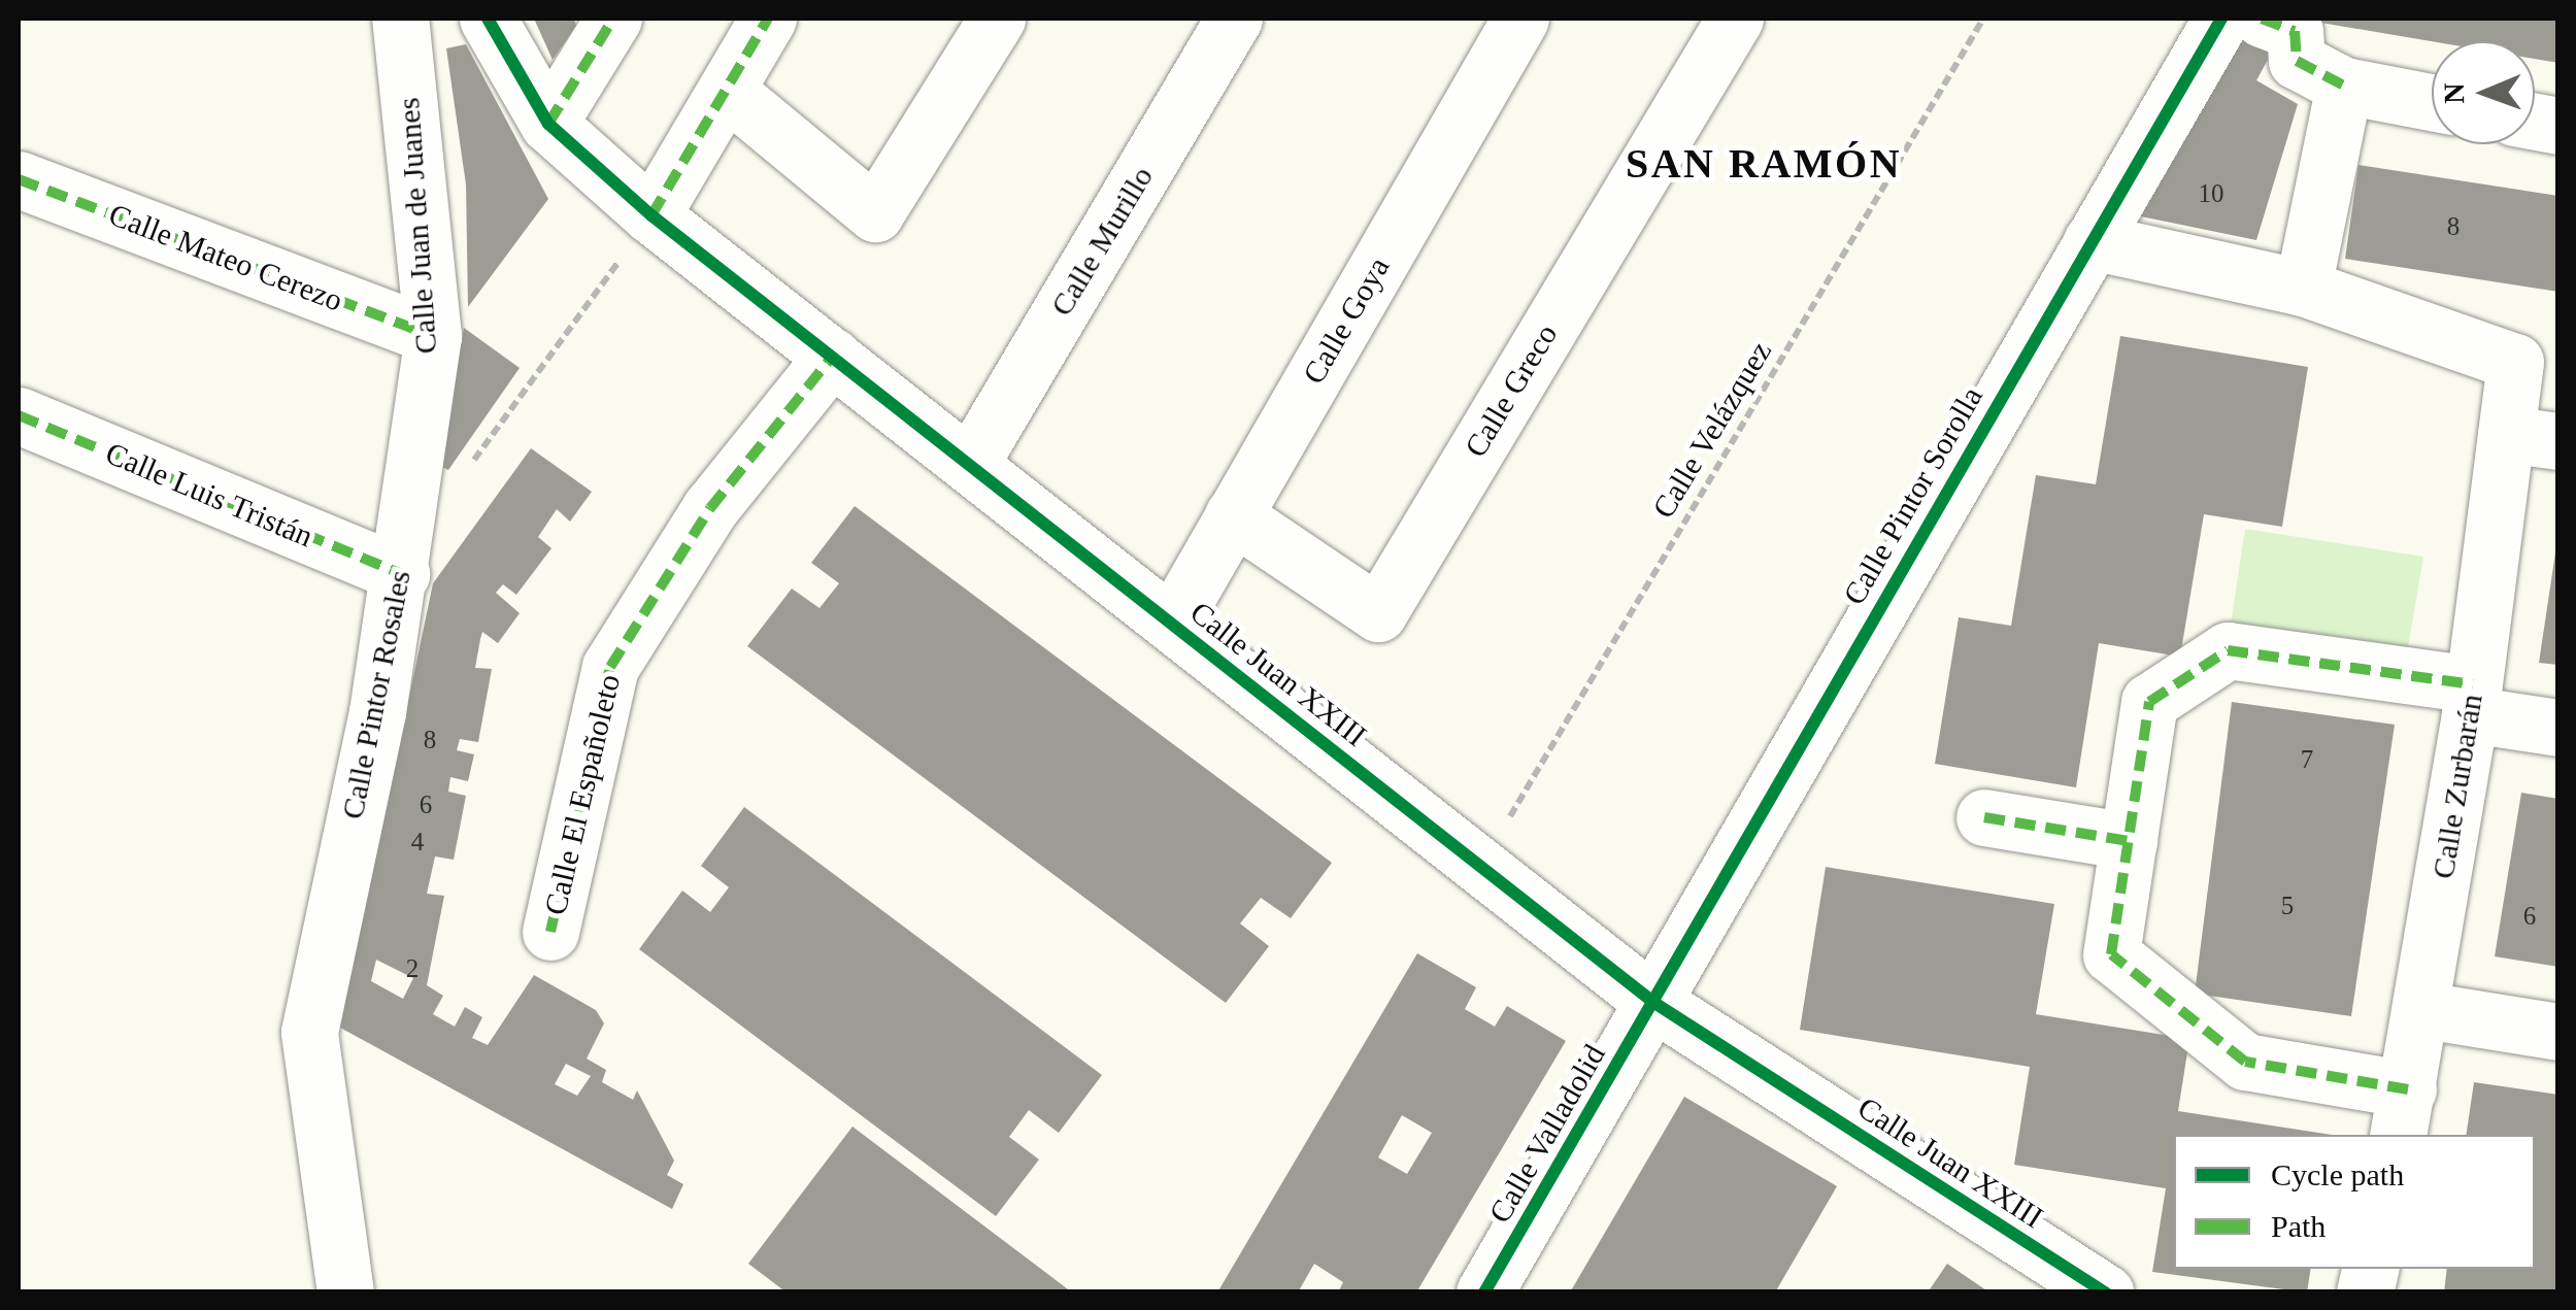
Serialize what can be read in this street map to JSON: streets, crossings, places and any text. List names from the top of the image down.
{
  "streets": {
    "street": [
      "Calle Juan de Juanes",
      "Calle Murillo",
      "Calle Mateo Cerezo",
      "Calle Goya",
      "Calle Greco",
      "Calle Luis Tristán",
      "Calle Pintor Sorolla",
      "Calle Juan XXIII",
      "Calle Pintor Rosales",
      "Calle Zurbarán",
      "Calle El Españoleto",
      "Calle Valladolid"
    ],
    "path": ["Calle Velázquez"]
  },
  "crossings": [
    ["Calle Juan de Juanes", "Calle Mateo Cerezo"],
    ["Calle Juan de Juanes", "Calle Luis Tristán"],
    ["Calle Juan de Juanes", "Calle Pintor Rosales"],
    ["Calle Murillo", "Calle Juan XXIII"],
    ["Calle Goya", "Calle Greco"],
    ["Calle Goya", "Calle Juan XXIII"],
    ["Calle Velázquez", "Calle Juan XXIII"],
    ["Calle Luis Tristán", "Calle Pintor Rosales"],
    ["Calle Pintor Sorolla", "Calle Juan XXIII"],
    ["Calle Pintor Sorolla", "Calle Valladolid"],
    ["Calle Juan XXIII", "Calle El Españoleto"],
    ["Calle Juan XXIII", "Calle Valladolid"]
  ],
  "districts": ["SAN RAMÓN"],
  "house_numbers": [
    "10",
    "8",
    "8",
    "7",
    "6",
    "4",
    "5",
    "6",
    "2"
  ],
  "legend": ["Cycle path", "Path"],
  "north": "left"
}
